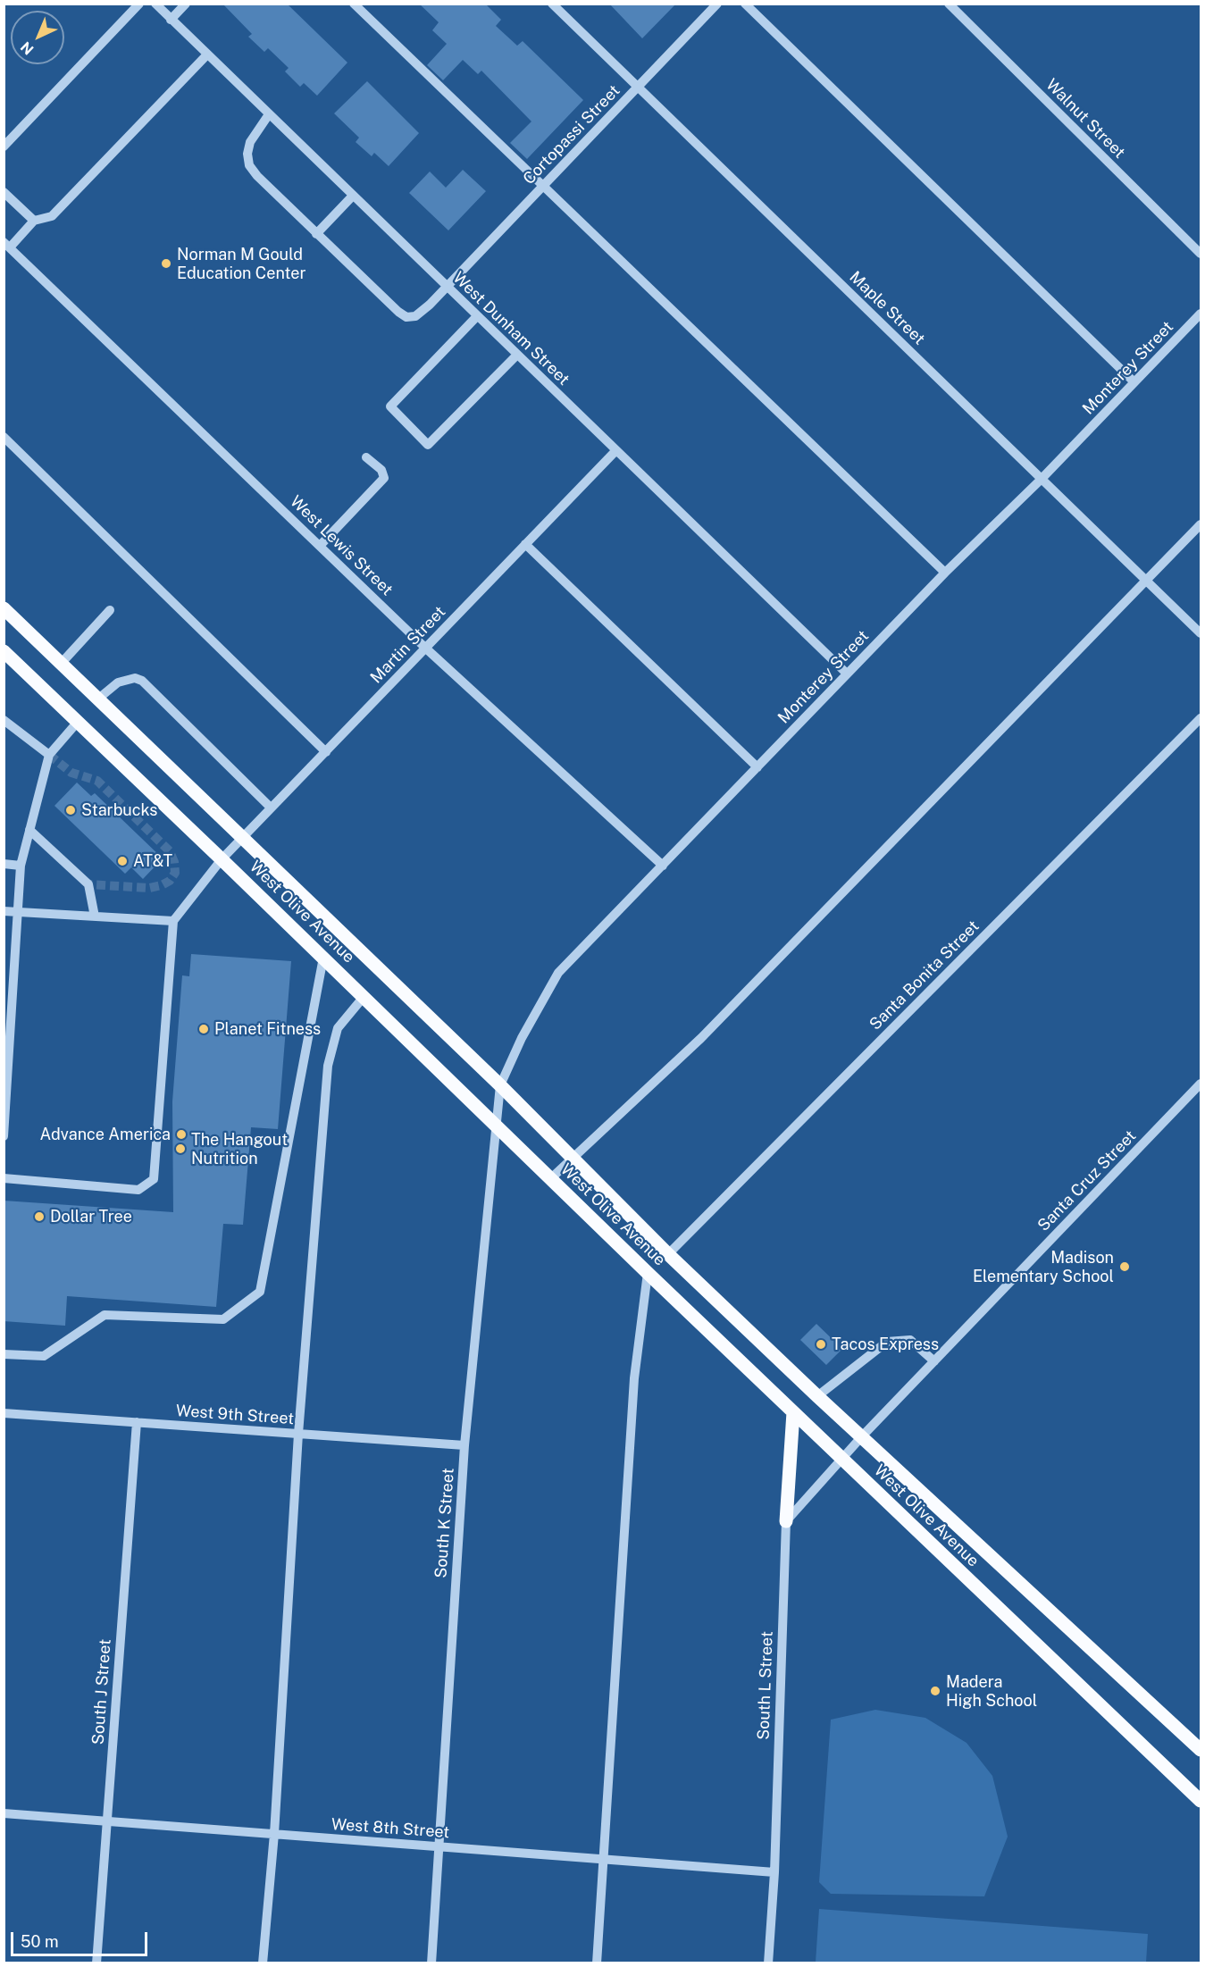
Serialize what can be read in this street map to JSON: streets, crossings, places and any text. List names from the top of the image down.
{
  "streets": {
    "main road": ["West Olive Avenue"],
    "street": [
      "Walnut Street",
      "Cortopassi Street",
      "Maple Street",
      "West Dunham Street",
      "Monterey Street",
      "West Lewis Street",
      "Martin Street",
      "Santa Bonita Street",
      "Santa Cruz Street",
      "West 9th Street",
      "South K Street",
      "South L Street",
      "South J Street",
      "West 8th Street"
    ]
  },
  "crossings": [
    ["Cortopassi Street", "Maple Street"],
    ["Cortopassi Street", "West Dunham Street"],
    ["Maple Street", "Monterey Street"],
    ["West Dunham Street", "Monterey Street"],
    ["West Dunham Street", "Martin Street"],
    ["Monterey Street", "West Lewis Street"],
    ["Monterey Street", "West Olive Avenue"],
    ["Monterey Street", "South K Street"],
    ["West Lewis Street", "Martin Street"],
    ["Martin Street", "West Olive Avenue"],
    ["West Olive Avenue", "Santa Bonita Street"],
    ["West Olive Avenue", "Santa Cruz Street"],
    ["West Olive Avenue", "South K Street"],
    ["West 9th Street", "South K Street"],
    ["West 9th Street", "South J Street"],
    ["South K Street", "West 8th Street"],
    ["South L Street", "West 8th Street"],
    ["South J Street", "West 8th Street"]
  ],
  "places": [
    "Norman M Gould Education Center",
    "Starbucks",
    "AT&T",
    "Planet Fitness",
    "Advance America",
    "The Hangout Nutrition",
    "Dollar Tree",
    "Madison Elementary School",
    "Tacos Express",
    "Madera High School"
  ],
  "scale_bar": "50 m",
  "north": "bottom left"
}
